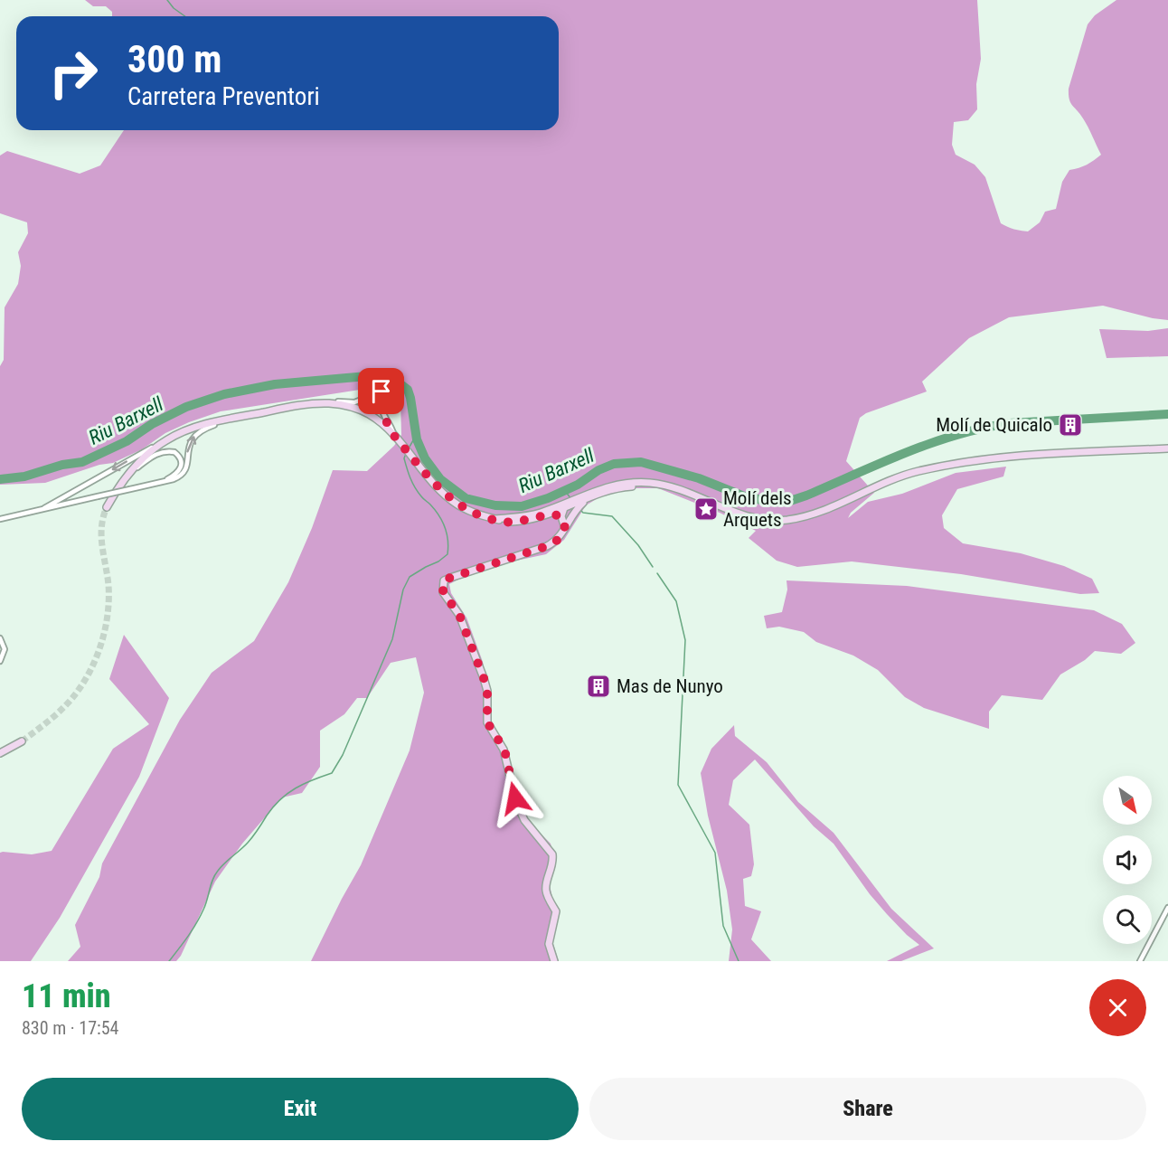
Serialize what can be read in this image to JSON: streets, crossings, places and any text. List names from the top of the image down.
{
  "water": ["Riu Barxell"],
  "places": {
    "building": ["Molí de Quicalo", "Mas de Nunyo"],
    "place": ["Molí dels Arquets"]
  },
  "north": "bottom right",
  "page": {
    "turn": ["300 m", "Carretera Preventori"],
    "heading": ["11 min", "830 m · 17:54"],
    "buttons": ["Exit", "Share"]
  }
}
